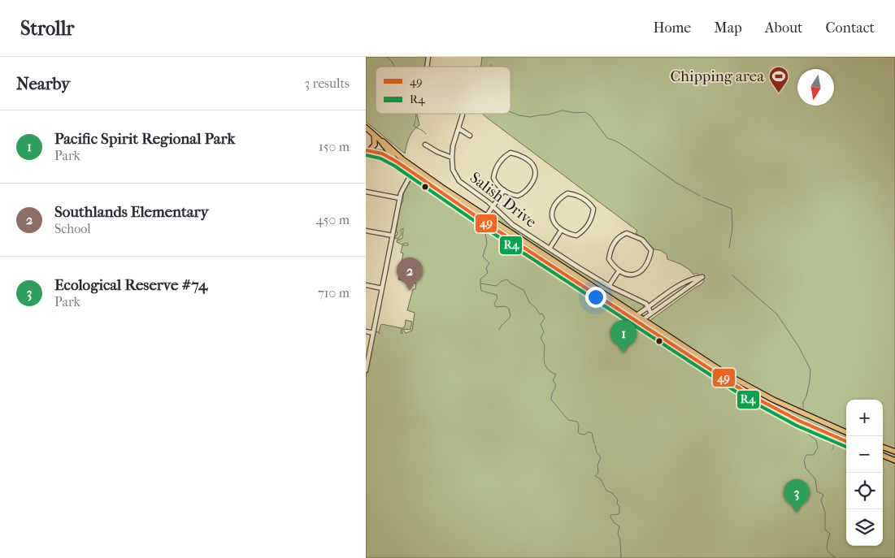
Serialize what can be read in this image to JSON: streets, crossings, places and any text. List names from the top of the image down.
{
  "streets": {
    "street": ["Salish Drive"]
  },
  "places": {
    "sports": ["Chipping area"]
  },
  "lines": ["transit line 49", "transit line R4"],
  "legend": ["49", "R4"],
  "north": "bottom",
  "page": {
    "header": "Strollr",
    "nav": [
      "Home",
      "Map",
      "About",
      "Contact"
    ],
    "heading": ["Nearby", "3 results"],
    "list": [
      {
        "mark": "1",
        "name": "Pacific Spirit Regional Park",
        "note": "Park",
        "value": "150 m"
      },
      {
        "mark": "2",
        "name": "Southlands Elementary",
        "note": "School",
        "value": "450 m"
      },
      {
        "mark": "3",
        "name": "Ecological Reserve #74",
        "note": "Park",
        "value": "710 m"
      }
    ],
    "pins": ["2", "1", "3"],
    "map_buttons": ["+", "−"]
  }
}
